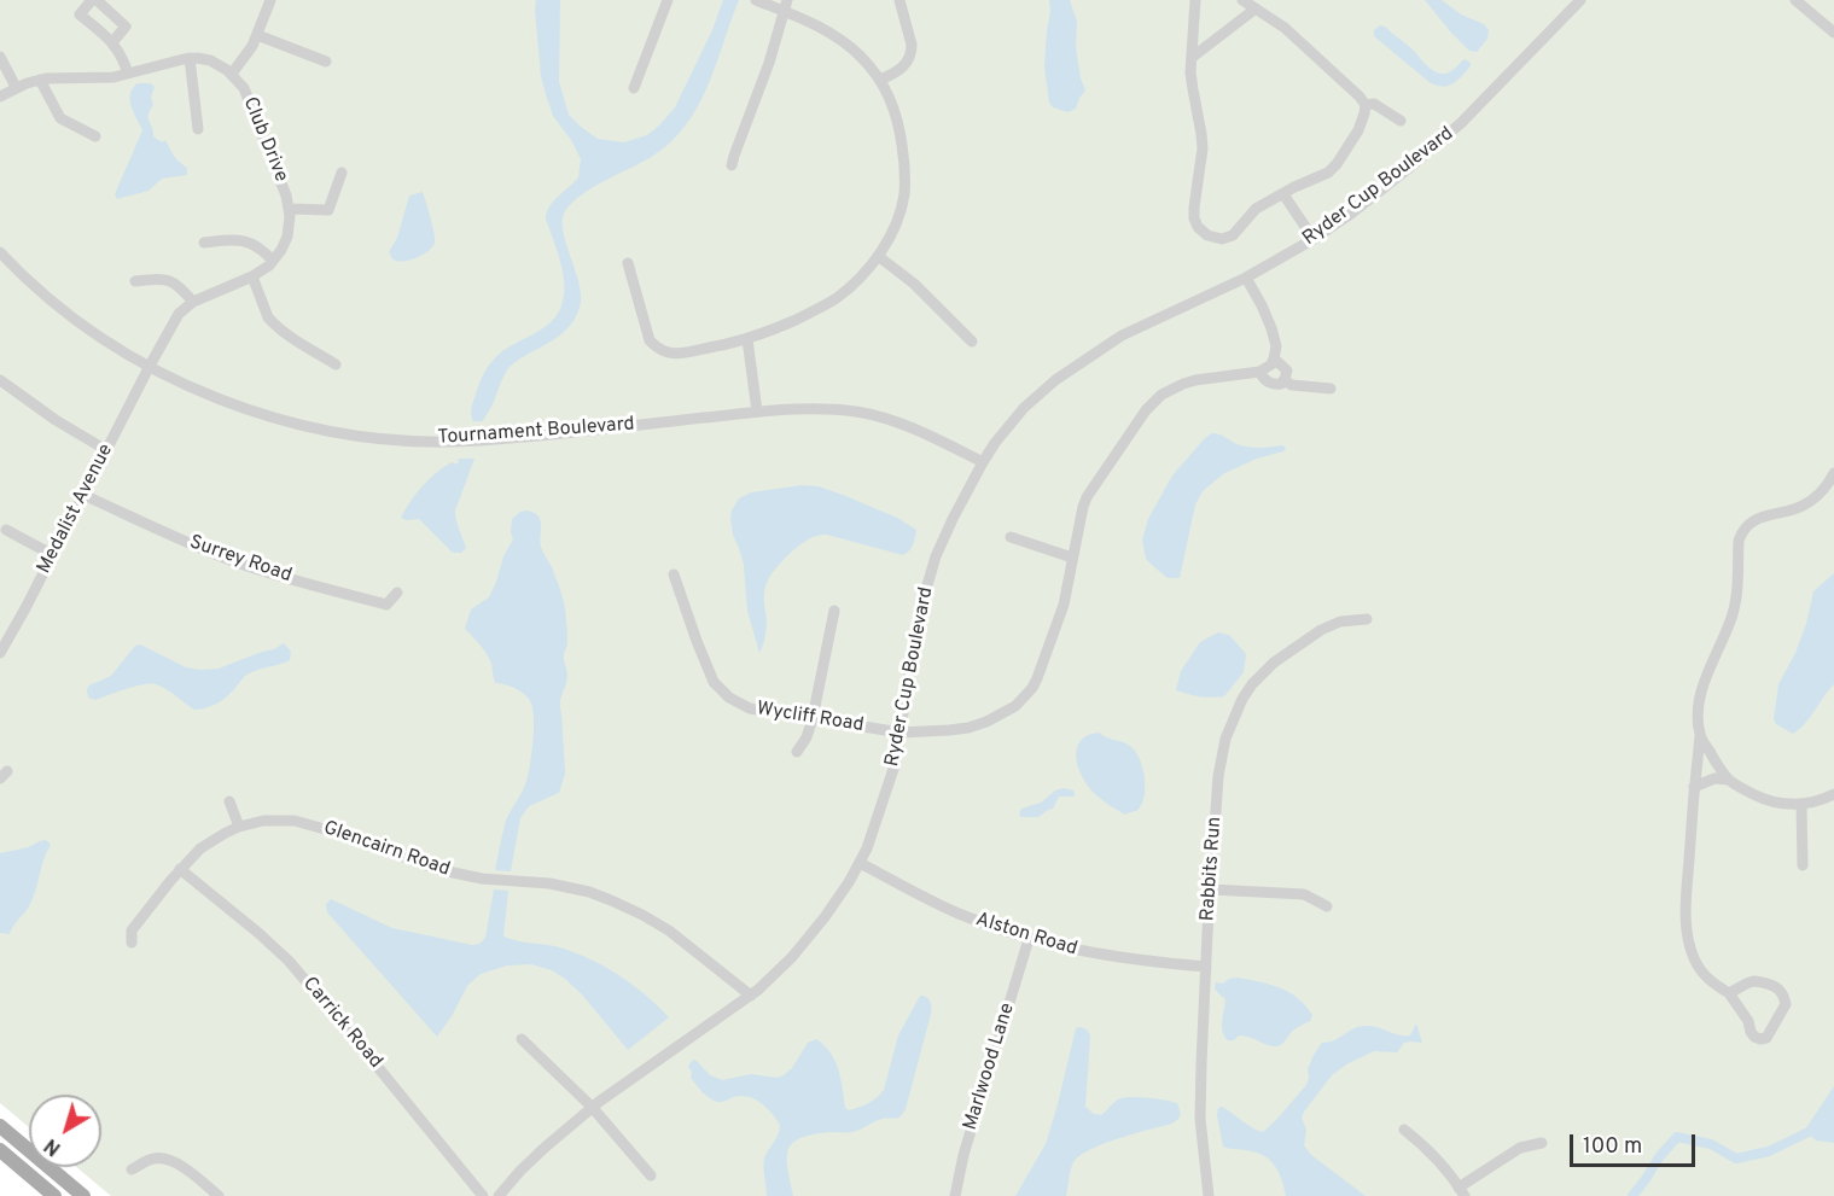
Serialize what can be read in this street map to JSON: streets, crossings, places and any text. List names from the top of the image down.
{
  "streets": {
    "street": [
      "Club Drive",
      "Ryder Cup Boulevard",
      "Tournament Boulevard",
      "Medalist Avenue",
      "Surrey Road",
      "Wycliff Road",
      "Glencairn Road",
      "Rabbits Run",
      "Alston Road",
      "Carrick Road",
      "Marlwood Lane"
    ]
  },
  "crossings": [
    ["Ryder Cup Boulevard", "Tournament Boulevard"],
    ["Ryder Cup Boulevard", "Wycliff Road"],
    ["Ryder Cup Boulevard", "Glencairn Road"],
    ["Ryder Cup Boulevard", "Alston Road"],
    ["Tournament Boulevard", "Medalist Avenue"],
    ["Medalist Avenue", "Surrey Road"],
    ["Glencairn Road", "Carrick Road"],
    ["Rabbits Run", "Alston Road"],
    ["Alston Road", "Marlwood Lane"]
  ],
  "scale_bar": "100 m",
  "north": "bottom left"
}
